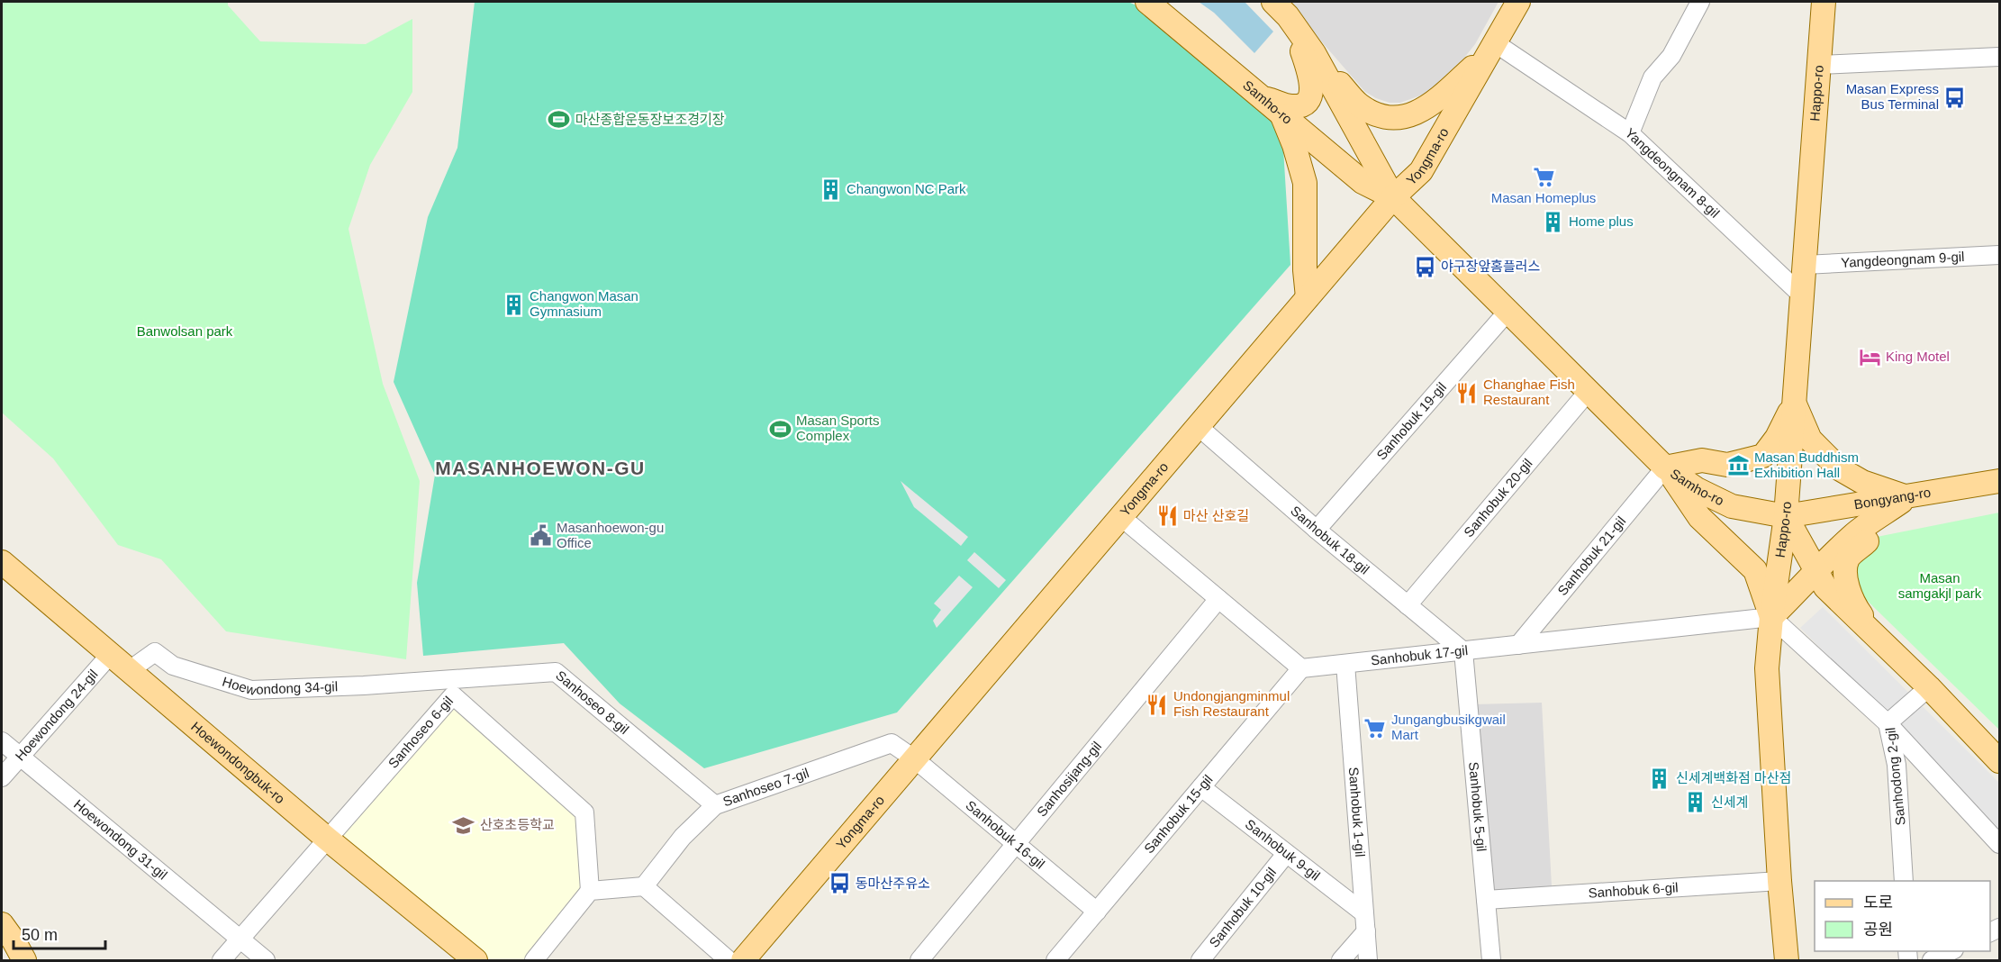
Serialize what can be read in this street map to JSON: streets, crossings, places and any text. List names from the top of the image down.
{
  "streets": {
    "main road": [
      "Happo-ro",
      "Samho-ro",
      "Yongma-ro",
      "Bongyang-ro",
      "Hoewondongbuk-ro"
    ],
    "street": [
      "Yangdeongnam 8-gil",
      "Yangdeongnam 9-gil",
      "Sanhobuk 19-gil",
      "Sanhobuk 20-gil",
      "Sanhobuk 18-gil",
      "Sanhobuk 21-gil",
      "Sanhobuk 17-gil",
      "Hoewondong 34-gil",
      "Sanhoseo 8-gil",
      "Hoewondong 24-gil",
      "Sanhoseo 6-gil",
      "Sanhodong 2-gil",
      "Sanhosijang-gil",
      "Sanhoseo 7-gil",
      "Sanhobuk 5-gil",
      "Sanhobuk 1-gil",
      "Sanhobuk 15-gil",
      "Sanhobuk 16-gil",
      "Hoewondong 31-gil",
      "Sanhobuk 9-gil",
      "Sanhobuk 6-gil",
      "Sanhobuk 10-gil"
    ]
  },
  "crossings": [
    ["Happo-ro", "Samho-ro"],
    ["Happo-ro", "Yangdeongnam 8-gil"],
    ["Happo-ro", "Yangdeongnam 9-gil"],
    ["Happo-ro", "Bongyang-ro"],
    ["Happo-ro", "Sanhobuk 17-gil"],
    ["Happo-ro", "Sanhobuk 6-gil"],
    ["Samho-ro", "Yongma-ro"],
    ["Samho-ro", "Sanhobuk 19-gil"],
    ["Samho-ro", "Sanhobuk 20-gil"],
    ["Samho-ro", "Bongyang-ro"],
    ["Samho-ro", "Sanhobuk 21-gil"],
    ["Yongma-ro", "Sanhobuk 18-gil"],
    ["Yongma-ro", "Sanhoseo 7-gil"],
    ["Yongma-ro", "Sanhobuk 16-gil"],
    ["Sanhobuk 19-gil", "Sanhobuk 18-gil"],
    ["Sanhobuk 20-gil", "Sanhobuk 18-gil"],
    ["Sanhobuk 18-gil", "Sanhobuk 17-gil"],
    ["Sanhobuk 18-gil", "Sanhobuk 5-gil"],
    ["Sanhobuk 21-gil", "Sanhobuk 17-gil"],
    ["Sanhobuk 17-gil", "Sanhobuk 5-gil"],
    ["Sanhobuk 17-gil", "Sanhobuk 1-gil"],
    ["Sanhobuk 17-gil", "Sanhobuk 15-gil"],
    ["Hoewondong 34-gil", "Sanhoseo 8-gil"],
    ["Hoewondong 34-gil", "Hoewondongbuk-ro"],
    ["Sanhoseo 8-gil", "Sanhoseo 7-gil"],
    ["Hoewondong 24-gil", "Hoewondongbuk-ro"],
    ["Hoewondong 24-gil", "Hoewondong 31-gil"],
    ["Sanhoseo 6-gil", "Hoewondongbuk-ro"],
    ["Sanhoseo 6-gil", "Hoewondong 31-gil"],
    ["Sanhosijang-gil", "Sanhobuk 16-gil"],
    ["Sanhoseo 7-gil", "Sanhobuk 16-gil"],
    ["Sanhobuk 5-gil", "Sanhobuk 6-gil"],
    ["Sanhobuk 1-gil", "Sanhobuk 9-gil"],
    ["Sanhobuk 15-gil", "Sanhobuk 16-gil"],
    ["Sanhobuk 15-gil", "Sanhobuk 9-gil"],
    ["Sanhobuk 9-gil", "Sanhobuk 10-gil"]
  ],
  "districts": ["MASANHOEWON-GU"],
  "parks": ["Banwolsan park", "Masan samgakjl park"],
  "places": {
    "bus stop": ["Masan Express Bus Terminal", "야구장앞홈플러스", "동마산주유소"],
    "sports": ["마산종합운동장보조경기장", "Masan Sports Complex"],
    "supermarket": ["Masan Homeplus", "Jungangbusikgwail Mart"],
    "building": [
      "Changwon NC Park",
      "Home plus",
      "Changwon Masan Gymnasium",
      "신세계백화점 마산점",
      "신세계"
    ],
    "hotel": ["King Motel"],
    "restaurant": ["Changhae Fish Restaurant", "마산 산호길", "Undongjangminmul Fish Restaurant"],
    "museum": ["Masan Buddhism Exhibition Hall"],
    "public building": ["Masanhoewon-gu Office"],
    "school or university": ["산호초등학교"]
  },
  "legend": ["도로", "공원"],
  "scale_bar": "50 m"
}
